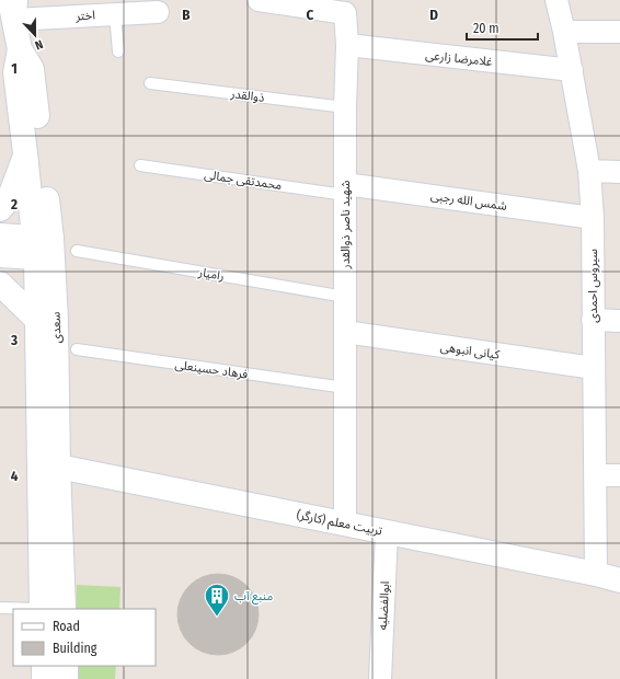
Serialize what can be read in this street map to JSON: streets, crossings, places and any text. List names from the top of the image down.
{
  "streets": {
    "main road": ["سعدی", "تربیت معلم (کارگر)"],
    "street": [
      "اختر",
      "غلامرضا زارعی",
      "شمس الله رجبی",
      "شهید ناصر ذوالقدر",
      "سیروس احمدی",
      "کیانی انبوهی",
      "ابوالفضلیه"
    ],
    "lane": [
      "ذوالقدر",
      "محمدتقی جمالی",
      "رامیار",
      "فرهاد حسینعلی"
    ]
  },
  "crossings": [
    ["اختر", "سعدی"],
    ["غلامرضا زارعی", "شهید ناصر ذوالقدر"],
    ["غلامرضا زارعی", "سیروس احمدی"],
    ["ذوالقدر", "شهید ناصر ذوالقدر"],
    ["محمدتقی جمالی", "شمس الله رجبی"],
    ["محمدتقی جمالی", "شهید ناصر ذوالقدر"],
    ["شمس الله رجبی", "شهید ناصر ذوالقدر"],
    ["شمس الله رجبی", "سیروس احمدی"],
    ["شهید ناصر ذوالقدر", "رامیار"],
    ["شهید ناصر ذوالقدر", "کیانی انبوهی"],
    ["شهید ناصر ذوالقدر", "فرهاد حسینعلی"],
    ["شهید ناصر ذوالقدر", "تربیت معلم (کارگر)"],
    ["سیروس احمدی", "کیانی انبوهی"],
    ["سیروس احمدی", "تربیت معلم (کارگر)"],
    ["سعدی", "تربیت معلم (کارگر)"],
    ["تربیت معلم (کارگر)", "ابوالفضلیه"]
  ],
  "places": {
    "building": ["منبع آب"]
  },
  "legend": ["Road", "Building"],
  "scale_bar": "20 m",
  "north": "bottom",
  "grid": {
    "columns": ["B", "C", "D"],
    "rows": [
      "1",
      "2",
      "3",
      "4"
    ]
  }
}
